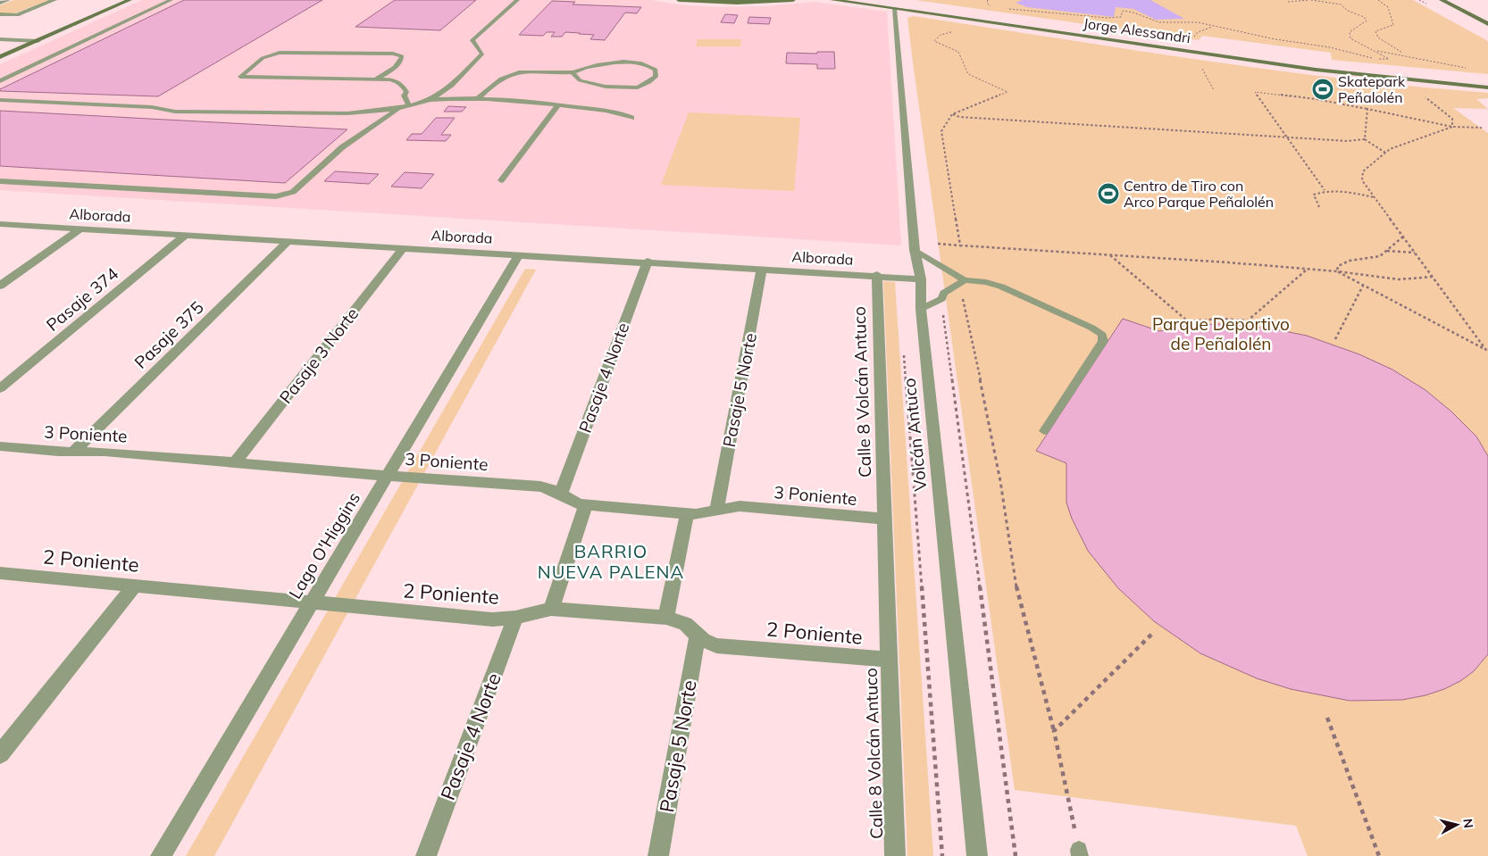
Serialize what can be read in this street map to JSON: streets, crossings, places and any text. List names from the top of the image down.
{
  "streets": {
    "street": [
      "Jorge Alessandri",
      "Alborada",
      "Pasaje 374",
      "Pasaje 375",
      "Pasaje 3 Norte",
      "Pasaje 4 Norte",
      "Pasaje 5 Norte",
      "Calle 8 Volcán Antuco",
      "3 Poniente",
      "Volcán Antuco",
      "Lago O'Higgins",
      "2 Poniente"
    ]
  },
  "crossings": [
    ["Jorge Alessandri", "Volcán Antuco"],
    ["Alborada", "Pasaje 374"],
    ["Alborada", "Pasaje 375"],
    ["Alborada", "Pasaje 3 Norte"],
    ["Alborada", "Pasaje 4 Norte"],
    ["Alborada", "Pasaje 5 Norte"],
    ["Alborada", "Calle 8 Volcán Antuco"],
    ["Alborada", "Volcán Antuco"],
    ["Alborada", "Lago O'Higgins"],
    ["Pasaje 375", "3 Poniente"],
    ["Pasaje 3 Norte", "3 Poniente"],
    ["Pasaje 4 Norte", "3 Poniente"],
    ["Pasaje 4 Norte", "2 Poniente"],
    ["Pasaje 5 Norte", "3 Poniente"],
    ["Pasaje 5 Norte", "2 Poniente"],
    ["Calle 8 Volcán Antuco", "3 Poniente"],
    ["Calle 8 Volcán Antuco", "2 Poniente"],
    ["3 Poniente", "Lago O'Higgins"],
    ["Lago O'Higgins", "2 Poniente"]
  ],
  "districts": ["BARRIO NUEVA PALENA"],
  "parks": ["Parque Deportivo de Peñalolén"],
  "places": {
    "sports": ["Skatepark Peñalolén", "Centro de Tiro con Arco Parque Peñalolén"]
  },
  "north": "right"
}
